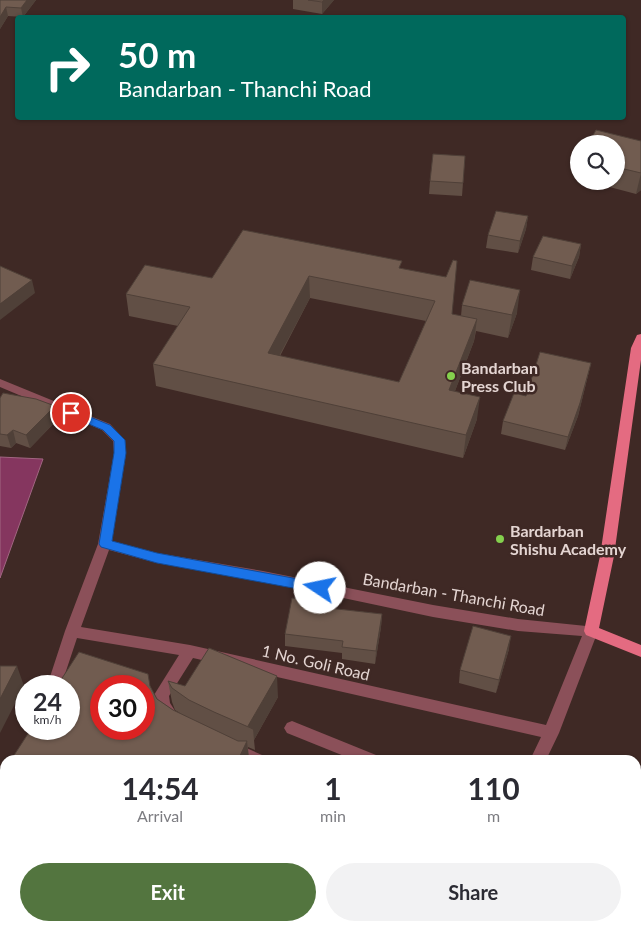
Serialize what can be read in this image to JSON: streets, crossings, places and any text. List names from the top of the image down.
{
  "streets": {
    "street": ["Bandarban - Thanchi Road", "1 No. Goli Road"]
  },
  "places": ["Bandarban Press Club", "Bardarban Shishu Academy"],
  "page": {
    "turn": ["50 m", "Bandarban - Thanchi Road"],
    "speed": "24 km/h",
    "limit": "30",
    "eta": [
      "14:54",
      "Arrival",
      "1",
      "min",
      "110",
      "m"
    ],
    "buttons": ["Exit", "Share"]
  }
}
